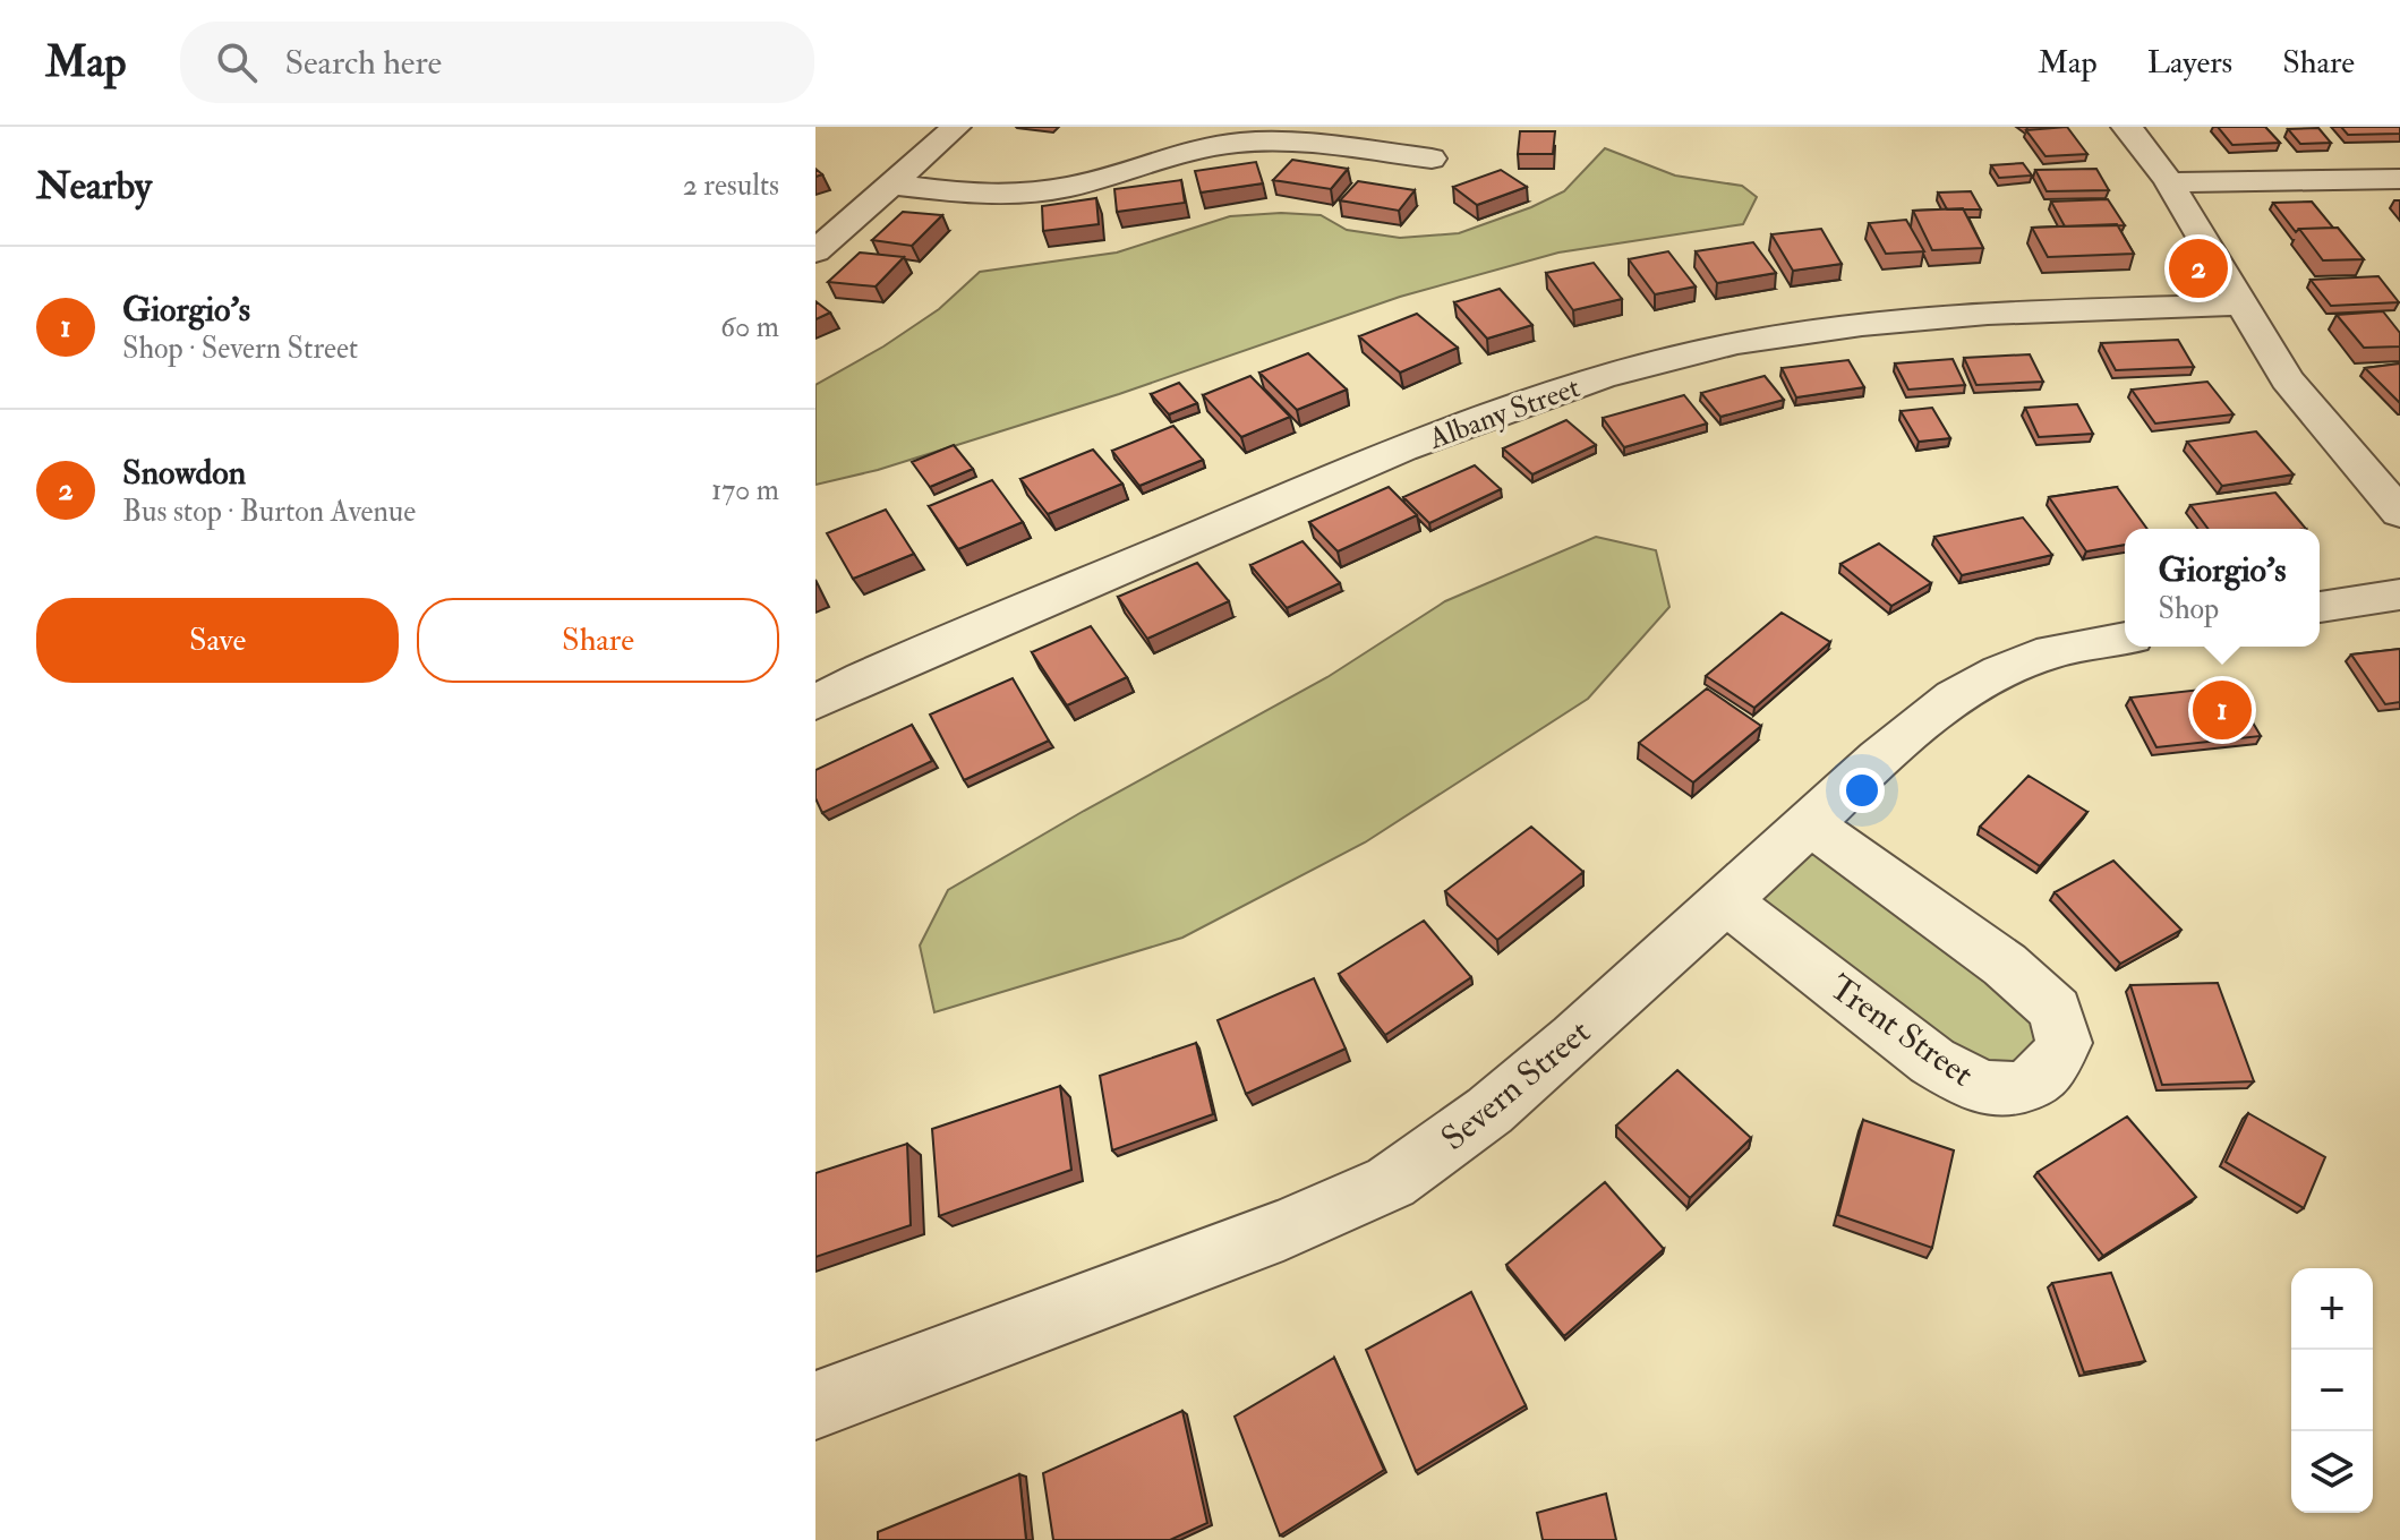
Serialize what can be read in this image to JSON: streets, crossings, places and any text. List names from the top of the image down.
{
  "streets": {
    "street": ["Albany Street", "Trent Street", "Severn Street"]
  },
  "crossings": [
    ["Trent Street", "Severn Street"]
  ],
  "page": {
    "header": "Map",
    "search": "Search here",
    "nav": ["Map", "Layers", "Share"],
    "heading": ["Nearby", "2 results"],
    "pins": ["2", "1"],
    "list": [
      {
        "mark": "1",
        "name": "Giorgio's",
        "note": "Shop · Severn Street",
        "value": "60 m"
      },
      {
        "mark": "2",
        "name": "Snowdon",
        "note": "Bus stop · Burton Avenue",
        "value": "170 m"
      }
    ],
    "popup": ["Giorgio's", "Shop"],
    "buttons": ["Save", "Share"],
    "map_buttons": ["+", "−"]
  }
}
